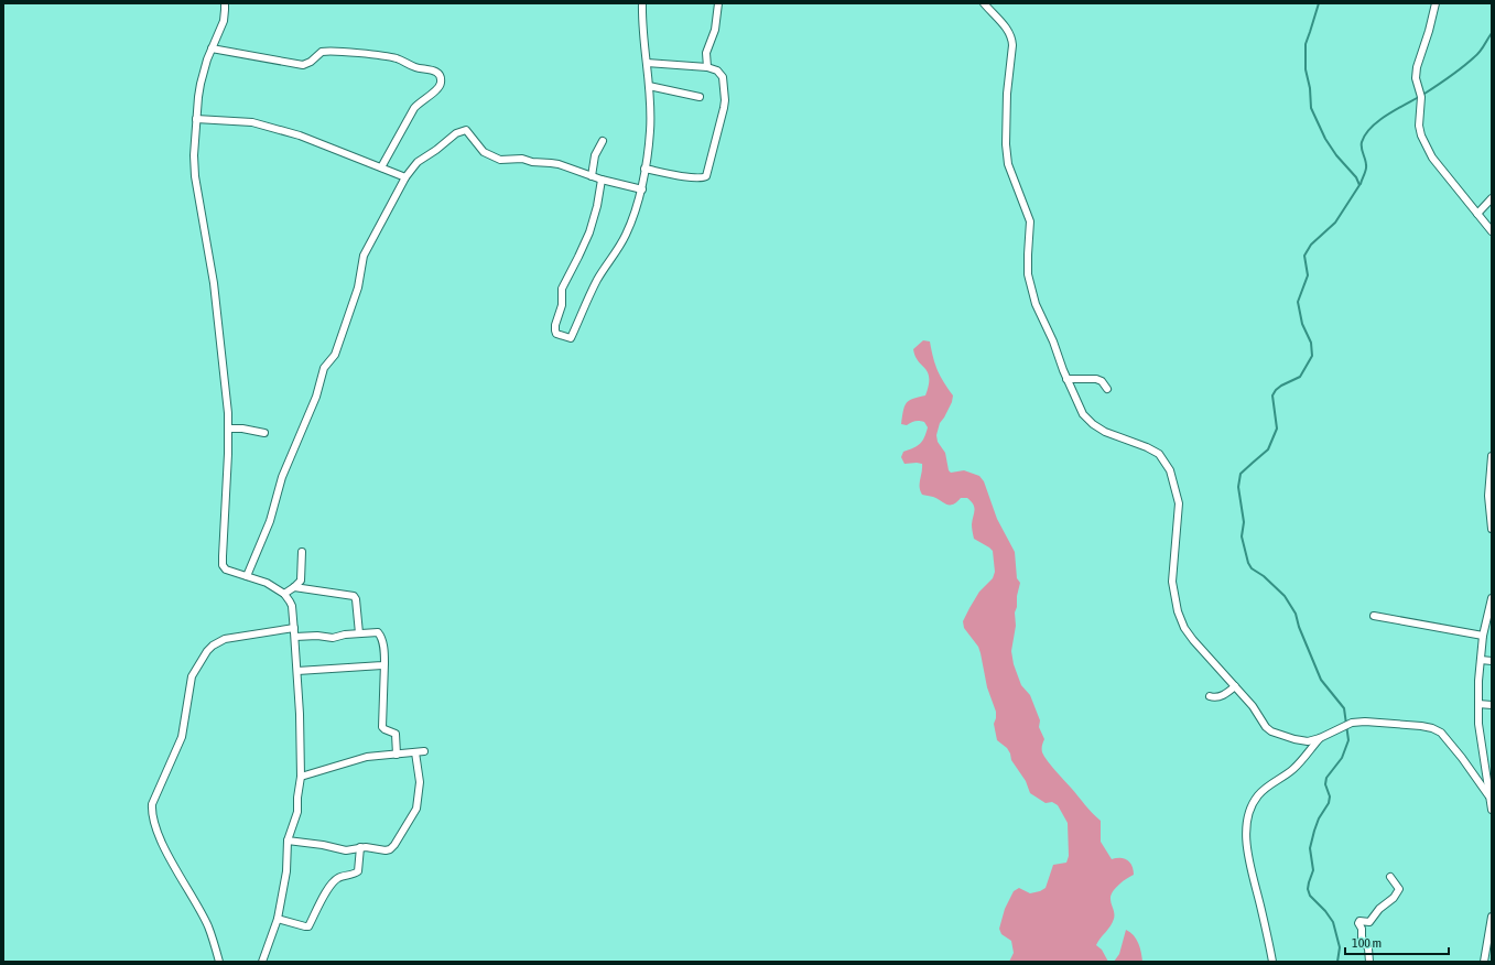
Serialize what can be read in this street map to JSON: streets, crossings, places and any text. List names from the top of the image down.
{
  "scale_bar": "100 m"
}
